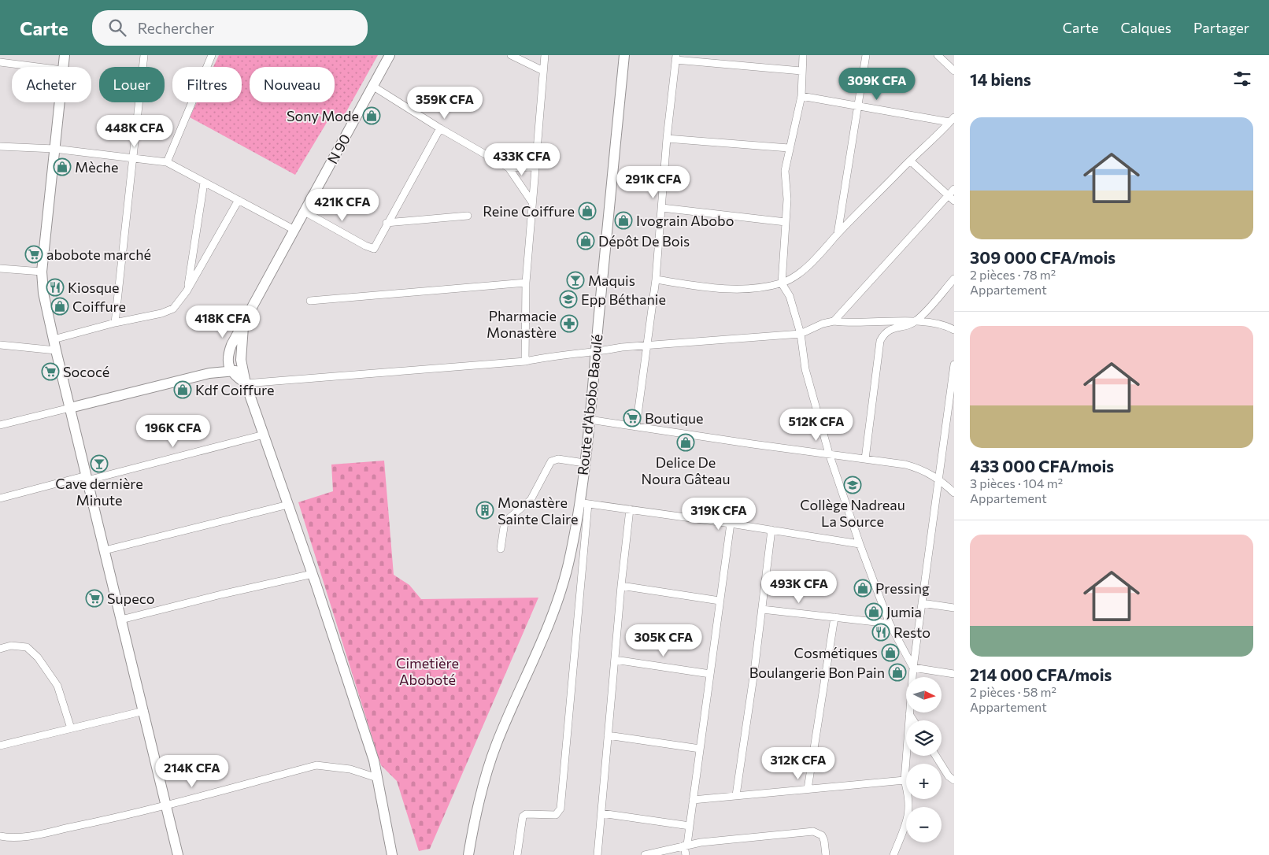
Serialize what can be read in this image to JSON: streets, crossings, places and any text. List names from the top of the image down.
{
  "streets": {
    "street": ["N 90", "Route d'Abobo Baoulé"]
  },
  "parks": ["Cimetière Aboboté"],
  "places": {
    "shop": [
      "Sony Mode",
      "Mèche",
      "Reine Coiffure",
      "Ivograin Abobo",
      "Dépôt De Bois",
      "Coiffure",
      "Kdf Coiffure",
      "Delice De Noura Gâteau",
      "Pressing",
      "Jumia",
      "Cosmétiques",
      "Boulangerie Bon Pain"
    ],
    "supermarket": [
      "abobote marché",
      "Sococé",
      "Boutique",
      "Supeco"
    ],
    "bar": ["Maquis", "Cave dernière Minute"],
    "restaurant": ["Kiosque", "Resto"],
    "school or university": ["Epp Béthanie", "Collège Nadreau La Source"],
    "pharmacy": ["Pharmacie Monastère"],
    "building": ["Monastère Sainte Claire"]
  },
  "north": "right",
  "page": {
    "header": "Carte",
    "search": "Rechercher",
    "nav": ["Carte", "Calques", "Partager"],
    "heading": "14 biens",
    "chip": [
      "Acheter",
      "Louer",
      "Filtres",
      "Nouveau"
    ],
    "price": [
      "309K CFA",
      "359K CFA",
      "448K CFA",
      "433K CFA",
      "291K CFA",
      "421K CFA",
      "418K CFA",
      "512K CFA",
      "196K CFA",
      "319K CFA",
      "493K CFA",
      "305K CFA",
      "312K CFA",
      "214K CFA"
    ],
    "list": [
      {
        "name": "309 000 CFA/mois",
        "note": "2 pièces · 78 m² · Appartement"
      },
      {
        "name": "433 000 CFA/mois",
        "note": "3 pièces · 104 m² · Appartement"
      },
      {
        "name": "214 000 CFA/mois",
        "note": "2 pièces · 58 m² · Appartement"
      }
    ],
    "map_buttons": ["+", "−"]
  }
}
